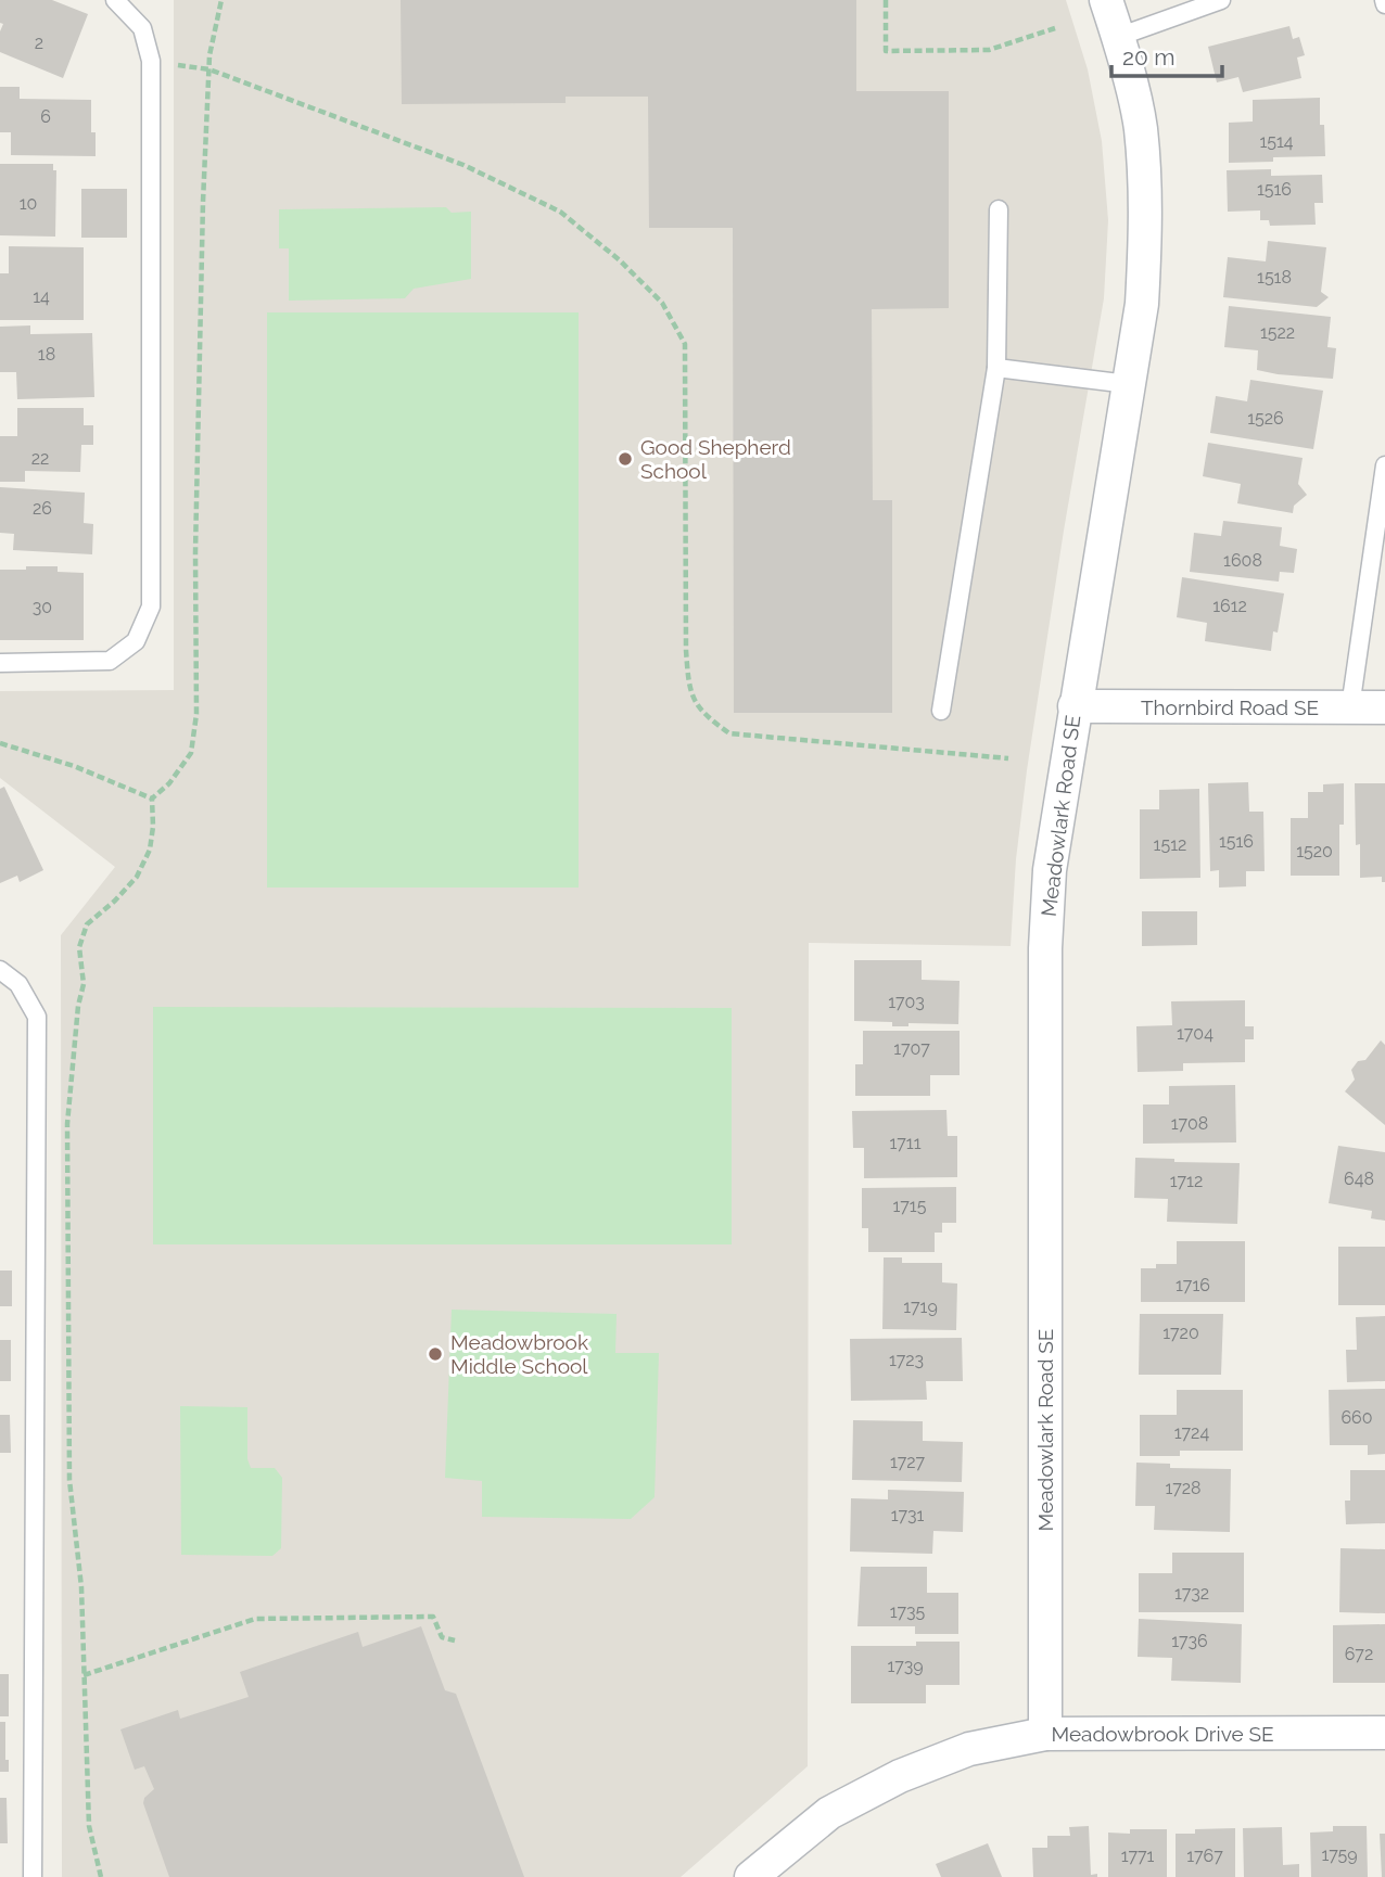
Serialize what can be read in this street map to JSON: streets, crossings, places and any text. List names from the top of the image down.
{
  "streets": {
    "street": ["Thornbird Road SE", "Meadowlark Road SE", "Meadowbrook Drive SE"]
  },
  "crossings": [
    ["Thornbird Road SE", "Meadowlark Road SE"],
    ["Meadowlark Road SE", "Meadowbrook Drive SE"]
  ],
  "places": ["Good Shepherd School", "Meadowbrook Middle School"],
  "house_numbers": [
    "2",
    "6",
    "1514",
    "1516",
    "10",
    "1518",
    "14",
    "1522",
    "18",
    "1526",
    "22",
    "26",
    "1608",
    "1612",
    "30",
    "1516",
    "1512",
    "1520",
    "1703",
    "1704",
    "1707",
    "1708",
    "1711",
    "648",
    "1712",
    "1715",
    "1716",
    "1719",
    "1720",
    "1723",
    "660",
    "1724",
    "1727",
    "1728",
    "1731",
    "1732",
    "1735",
    "1736",
    "672",
    "1739",
    "1759",
    "1771",
    "1767"
  ],
  "scale_bar": "20 m"
}
